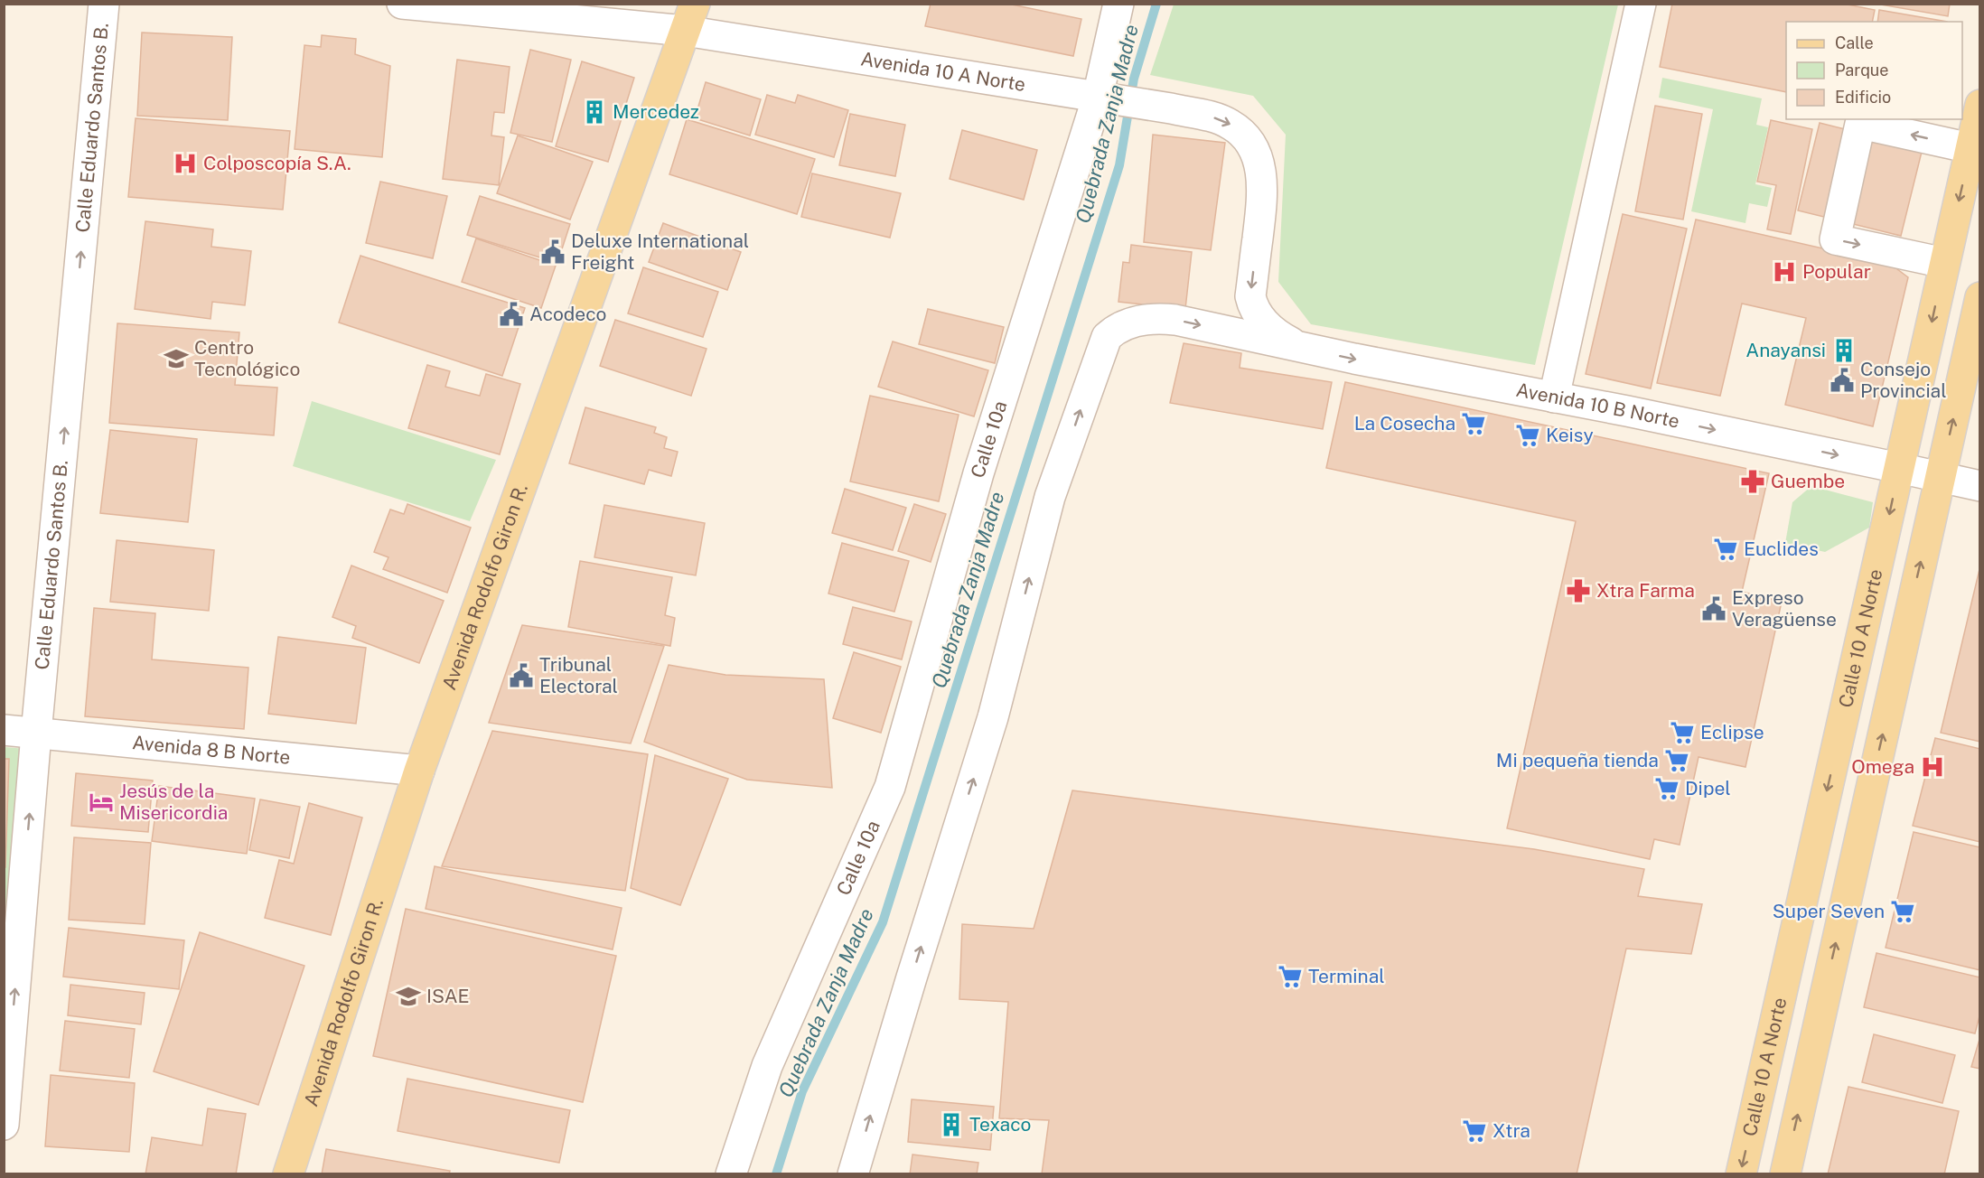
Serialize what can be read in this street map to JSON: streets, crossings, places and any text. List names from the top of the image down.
{
  "streets": {
    "main road": ["Avenida Rodolfo Giron R.", "Calle 10 A Norte"],
    "street": [
      "Avenida 10 A Norte",
      "Calle Eduardo Santos B.",
      "Avenida 10 B Norte",
      "Calle 10a",
      "Avenida 8 B Norte"
    ]
  },
  "crossings": [
    ["Avenida 10 A Norte", "Avenida 10 B Norte"],
    ["Avenida 10 A Norte", "Calle 10a"],
    ["Avenida 10 A Norte", "Avenida Rodolfo Giron R."],
    ["Calle Eduardo Santos B.", "Avenida 8 B Norte"],
    ["Avenida 10 B Norte", "Calle 10 A Norte"],
    ["Avenida Rodolfo Giron R.", "Avenida 8 B Norte"]
  ],
  "one_way": ["Calle Eduardo Santos B."],
  "water": ["Quebrada Zanja Madre"],
  "places": {
    "building": ["Mercedez", "Anayansi", "Texaco"],
    "hospital": ["Colposcopía S.A.", "Popular", "Omega"],
    "public building": [
      "Deluxe International Freight",
      "Acodeco",
      "Consejo Provincial",
      "Expreso Veragüense",
      "Tribunal Electoral"
    ],
    "school or university": ["Centro Tecnológico", "ISAE"],
    "supermarket": [
      "La Cosecha",
      "Keisy",
      "Euclides",
      "Eclipse",
      "Mi pequeña tienda",
      "Dipel",
      "Super Seven",
      "Terminal",
      "Xtra"
    ],
    "pharmacy": ["Guembe", "Xtra Farma"],
    "hotel": ["Jesús de la Misericordia"]
  },
  "legend": ["Calle", "Parque", "Edificio"]
}
